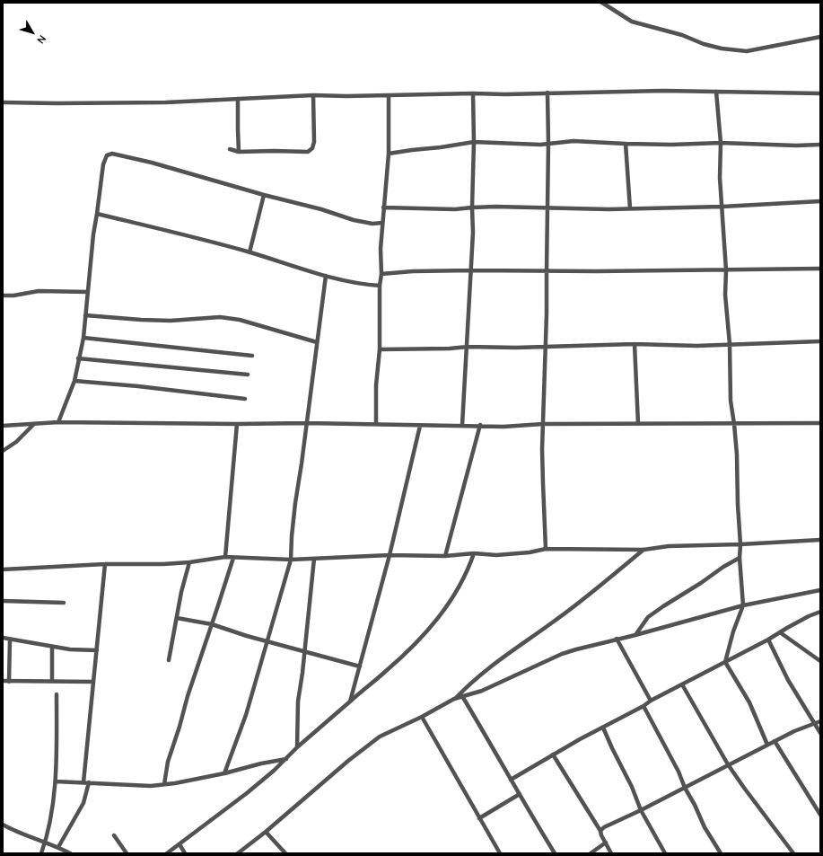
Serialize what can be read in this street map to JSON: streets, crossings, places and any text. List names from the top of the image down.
{
  "north": "bottom right"
}
